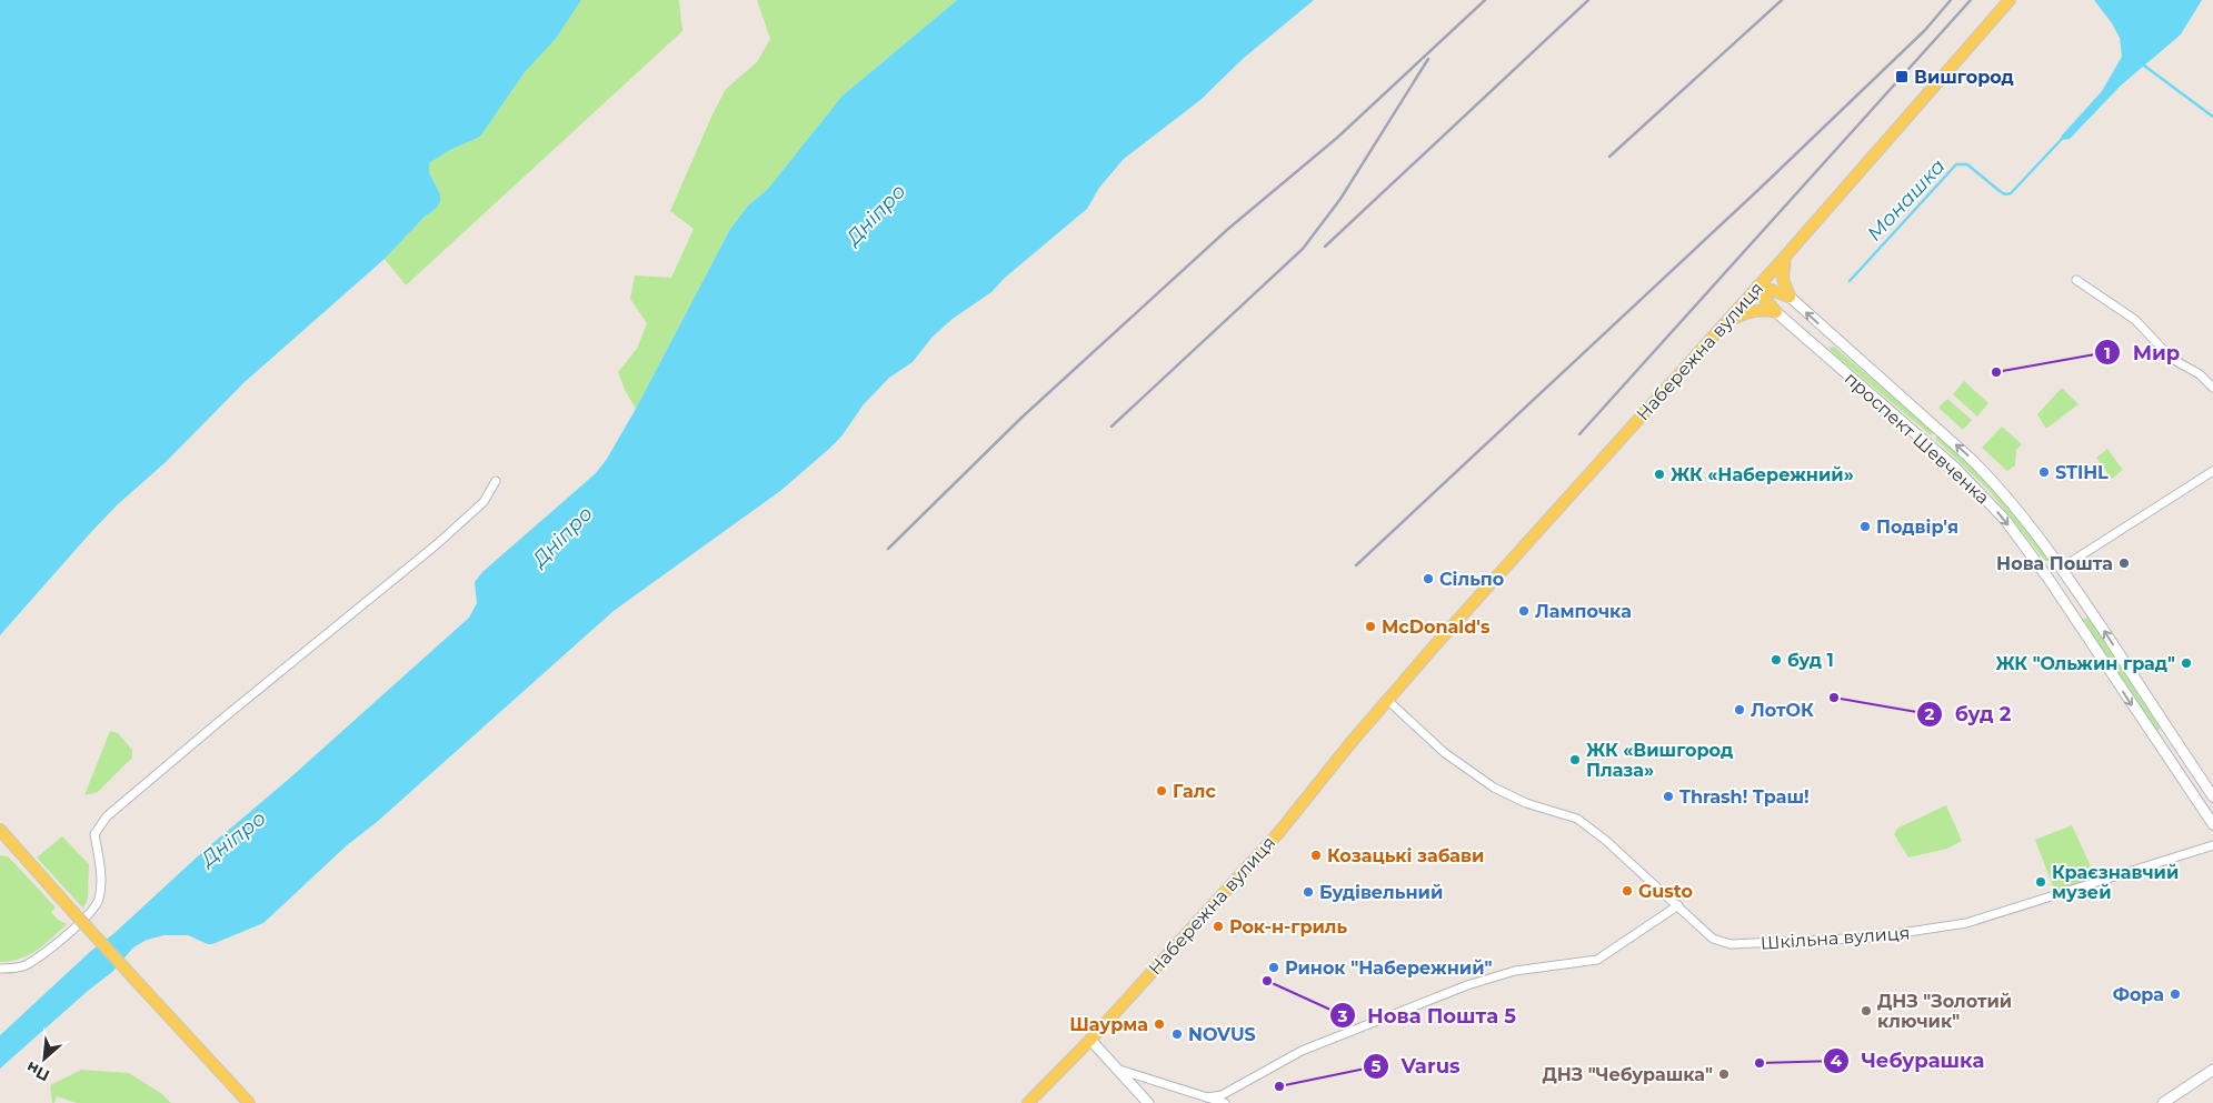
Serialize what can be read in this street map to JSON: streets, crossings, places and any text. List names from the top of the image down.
{
  "streets": {
    "main road": ["Набережна вулиця"],
    "street": ["проспект Шевченка", "Шкільна вулиця"]
  },
  "water": ["Монашка", "Дніпро"],
  "places": {
    "transit": ["Вишгород"],
    "other": [
      "Мир",
      "STIHL",
      "ЖК «Набережний»",
      "Подвір'я",
      "Нова Пошта",
      "Сільпо",
      "Лампочка",
      "McDonald's",
      "буд 1",
      "ЖК \"Ольжин град\"",
      "буд 2",
      "ЛотОК",
      "ЖК «Вишгород Плаза»",
      "Галс",
      "Thrash! Траш!",
      "Козацькі забави",
      "Краєзнавчий музей",
      "Gusto",
      "Будівельний",
      "Рок-н-гриль",
      "Ринок \"Набережний\"",
      "Нова Пошта 5",
      "Фора",
      "ДНЗ \"Золотий ключик\"",
      "Шаурма",
      "NOVUS",
      "Чебурашка",
      "ДНЗ \"Чебурашка\"",
      "Varus"
    ]
  },
  "north": "bottom left"
}
